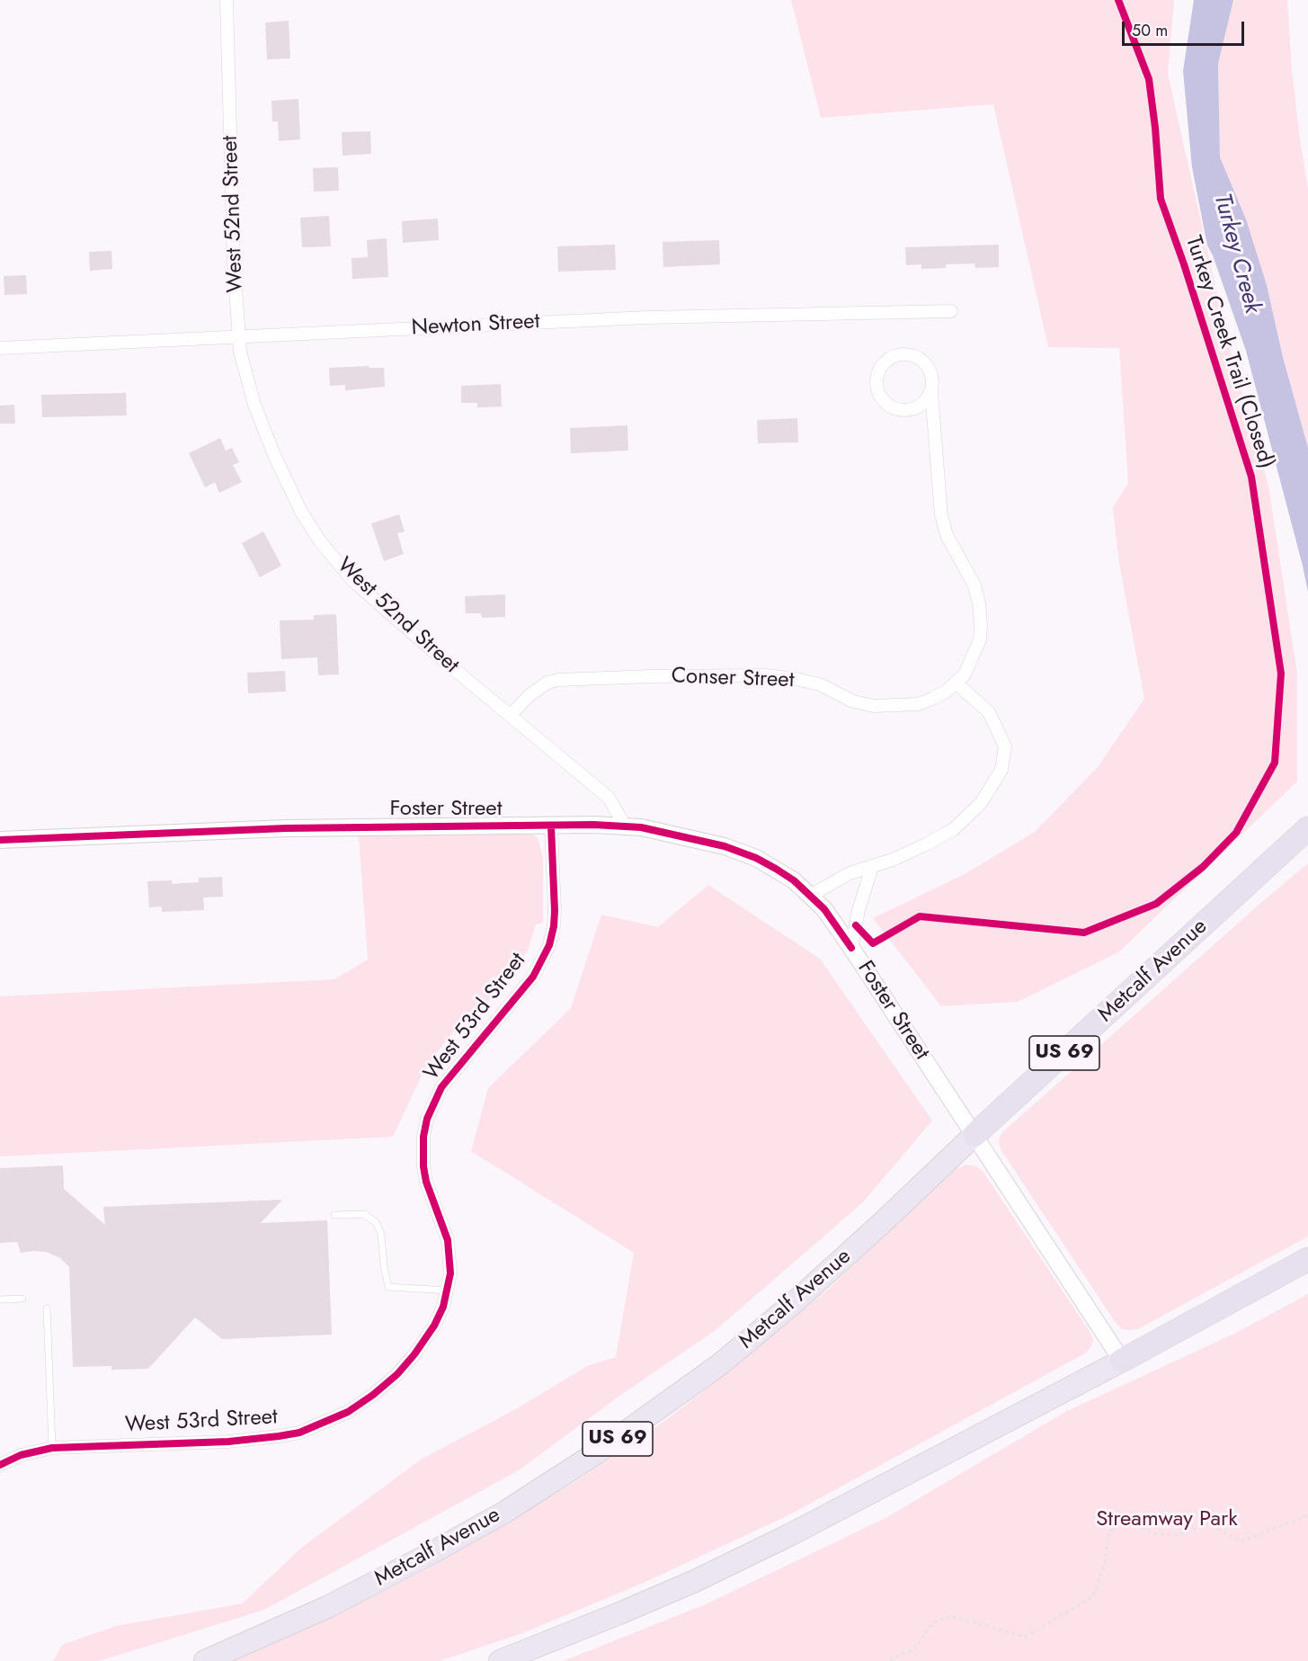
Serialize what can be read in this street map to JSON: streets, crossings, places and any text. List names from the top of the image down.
{
  "streets": {
    "highway": ["Metcalf Avenue", "US 69"],
    "street": [
      "West 52nd Street",
      "Newton Street",
      "Conser Street",
      "Foster Street",
      "West 53rd Street"
    ],
    "cycle path": ["Turkey Creek Trail (Closed)"]
  },
  "crossings": [
    ["West 52nd Street", "Newton Street"],
    ["West 52nd Street", "Conser Street"],
    ["West 52nd Street", "Foster Street"],
    ["Foster Street", "Metcalf Avenue"],
    ["Foster Street", "West 53rd Street"]
  ],
  "water": ["Turkey Creek"],
  "parks": ["Streamway Park"],
  "scale_bar": "50 m"
}
